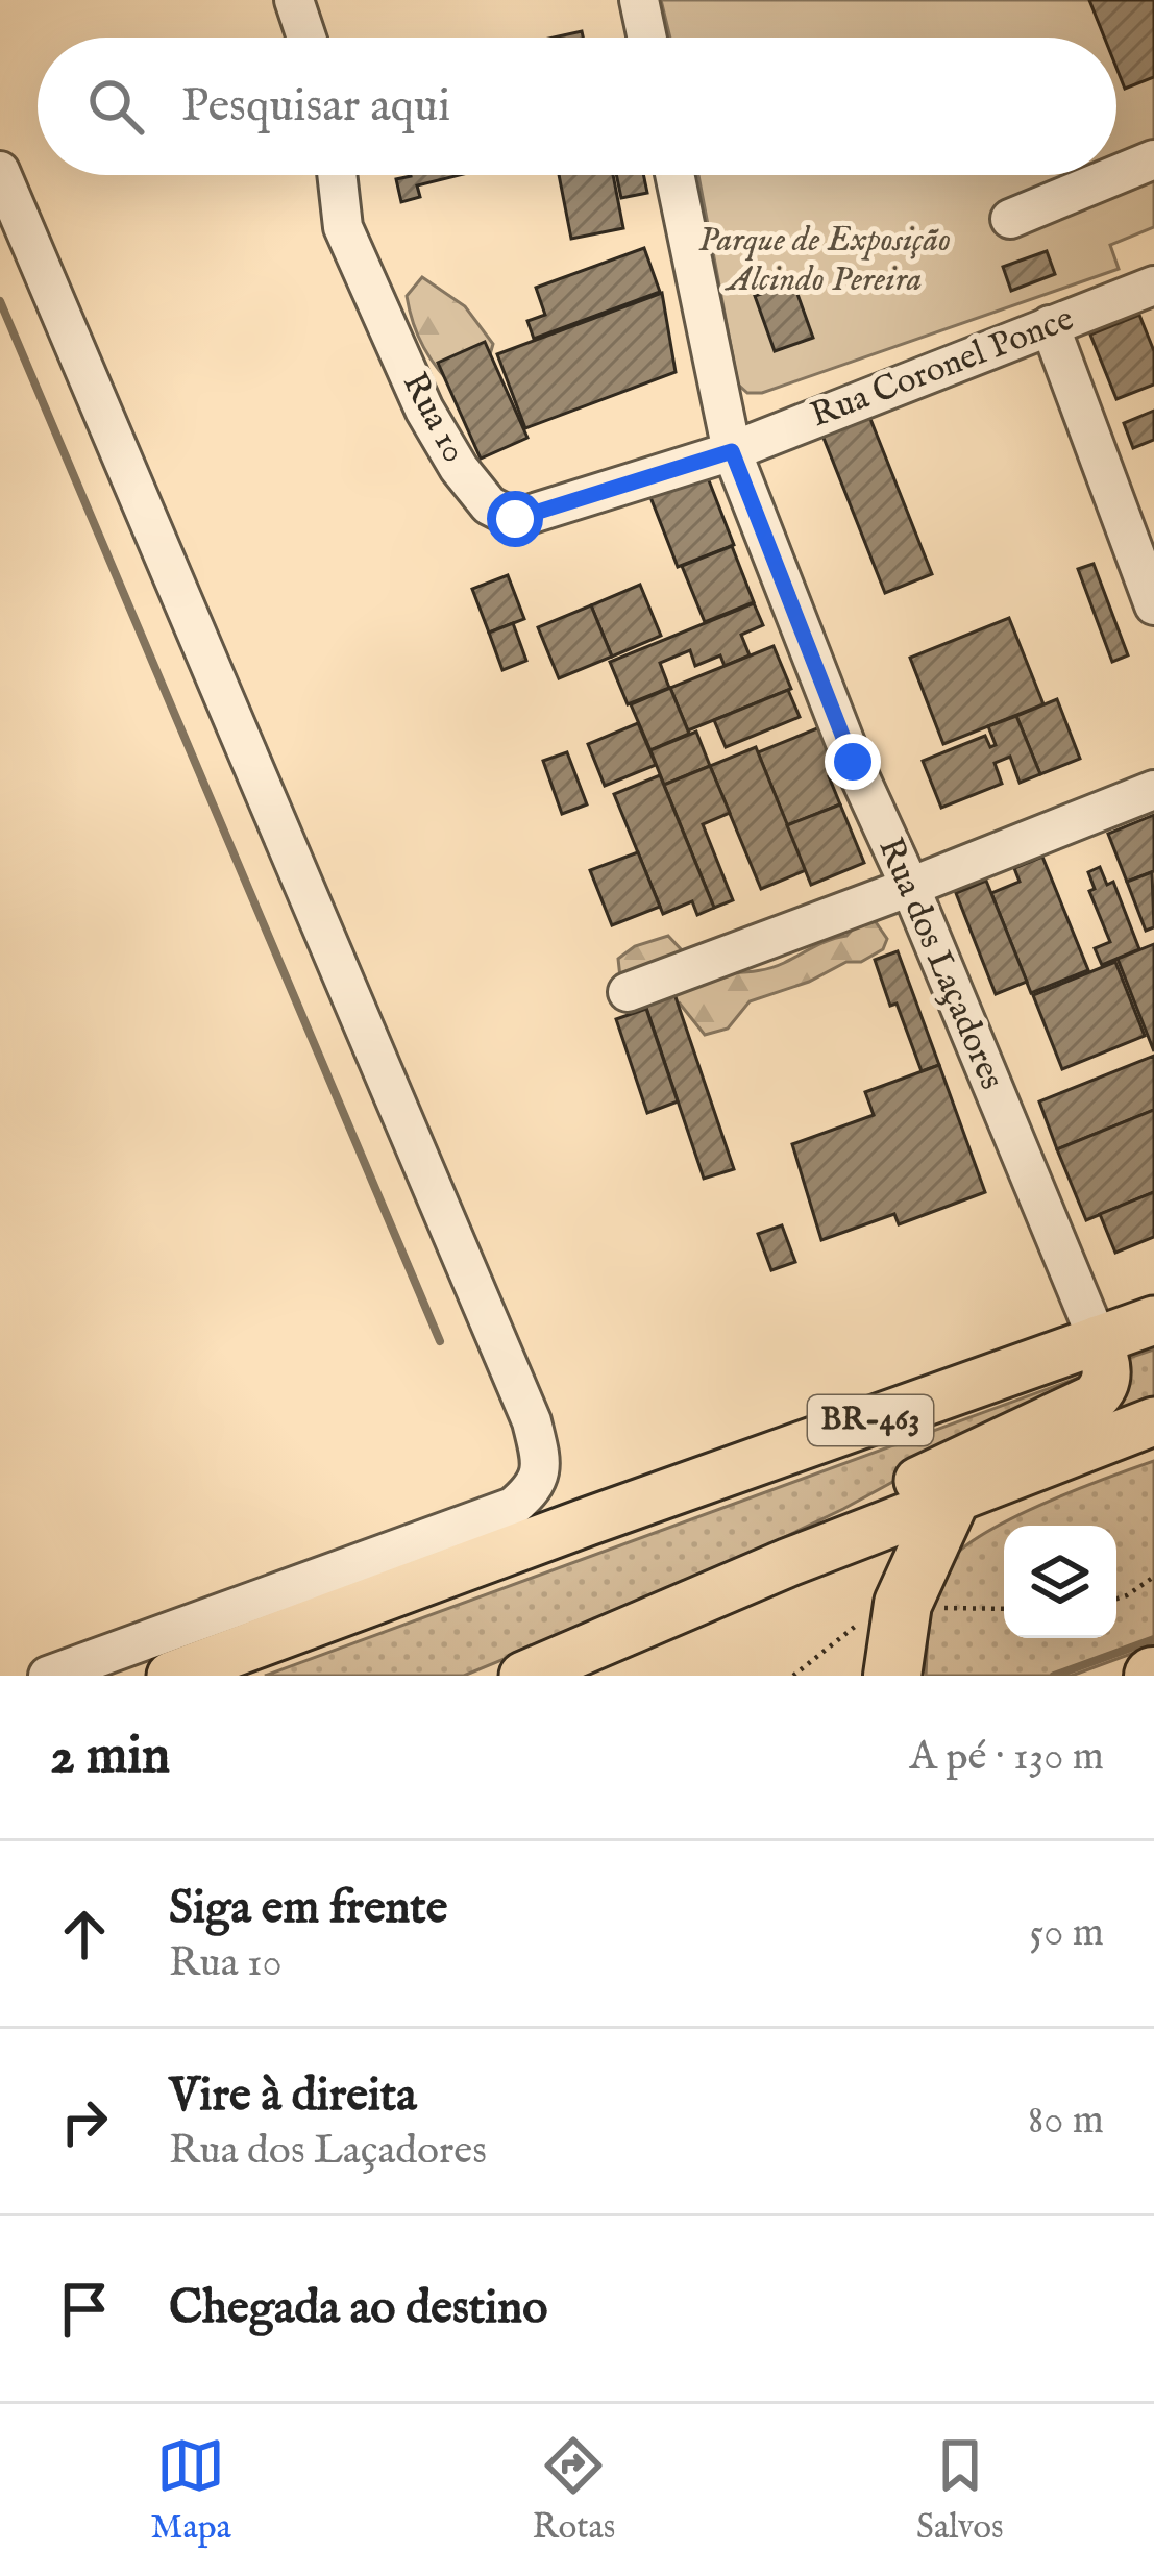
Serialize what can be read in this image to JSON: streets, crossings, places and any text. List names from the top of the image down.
{
  "streets": {
    "main road": ["BR-463"],
    "street": ["Rua Coronel Ponce", "Rua 10", "Rua dos Laçadores"]
  },
  "crossings": [
    ["Rua Coronel Ponce", "Rua 10"],
    ["Rua Coronel Ponce", "Rua dos Laçadores"],
    ["Rua 10", "Rua dos Laçadores"],
    ["Rua dos Laçadores", "BR-463"]
  ],
  "parks": ["Parque de Exposição Alcindo Pereira"],
  "page": {
    "search": "Pesquisar aqui",
    "heading": ["2 min", "A pé · 130 m"],
    "list": [
      ["Siga em frente", "Rua 10", "50 m"],
      ["Vire à direita", "Rua dos Laçadores", "80 m"],
      "Chegada ao destino"
    ],
    "nav": ["Mapa", "Rotas", "Salvos"]
  }
}
